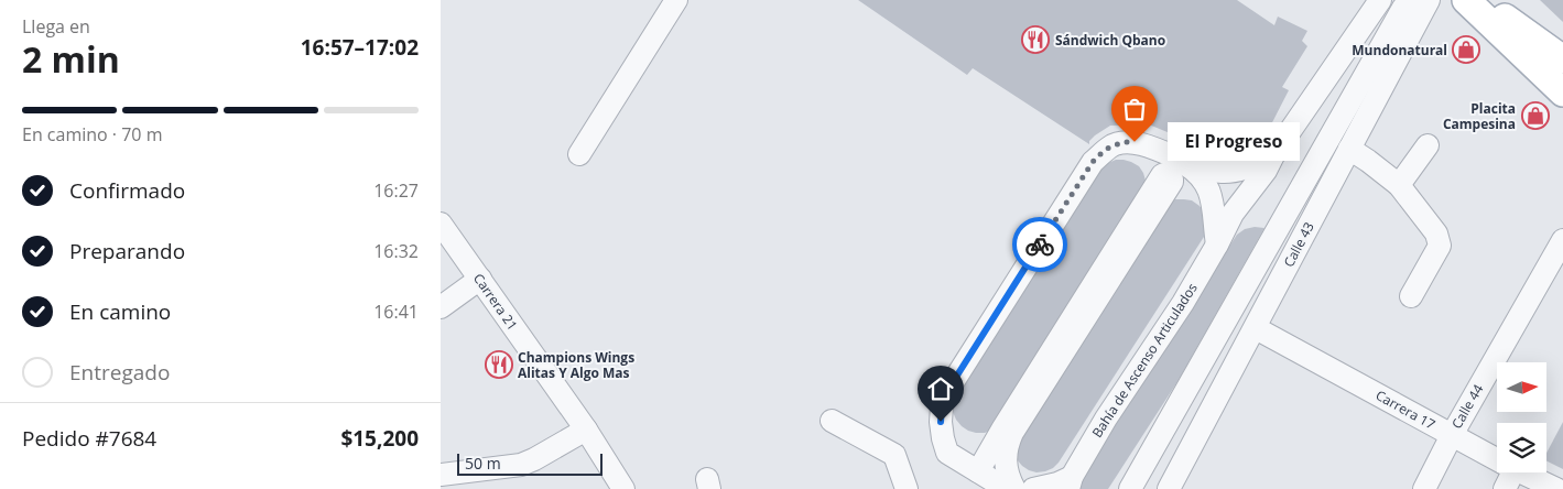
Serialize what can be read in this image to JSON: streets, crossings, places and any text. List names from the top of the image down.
{
  "streets": {
    "street": [
      "Calle 43",
      "Carrera 21",
      "Bahía de Ascenso Articulados",
      "Calle 44",
      "Carrera 17"
    ]
  },
  "crossings": [
    ["Calle 43", "Carrera 17"],
    ["Calle 44", "Carrera 17"]
  ],
  "places": {
    "restaurant": ["Sándwich Qbano", "Champions Wings Alitas Y Algo Mas"],
    "shop": ["Mundonatural", "Placita Campesina"],
    "other": ["El Progreso"]
  },
  "scale_bar": "50 m",
  "north": "right",
  "page": {
    "heading": ["2 min", "Llega en", "16:57–17:02"],
    "panel": ["Pedido #7684", "$15,200"],
    "bar": "En camino · 70 m",
    "bubble": "El Progreso",
    "list": [
      ["Confirmado", "16:27"],
      ["Preparando", "16:32"],
      ["En camino", "16:41"],
      "Entregado"
    ],
    "scale": "50 m"
  }
}
